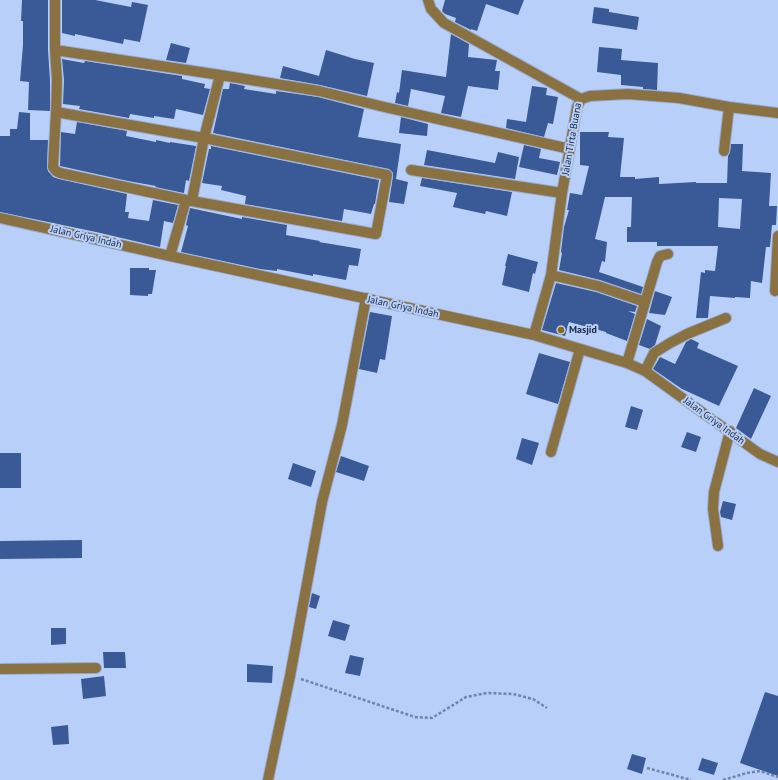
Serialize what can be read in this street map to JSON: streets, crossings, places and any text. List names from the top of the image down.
{
  "streets": {
    "street": ["Jalan Tirta Buana", "Jalan Griya Indah"]
  },
  "crossings": [
    ["Jalan Tirta Buana", "Jalan Griya Indah"]
  ],
  "places": ["Masjid"]
}
